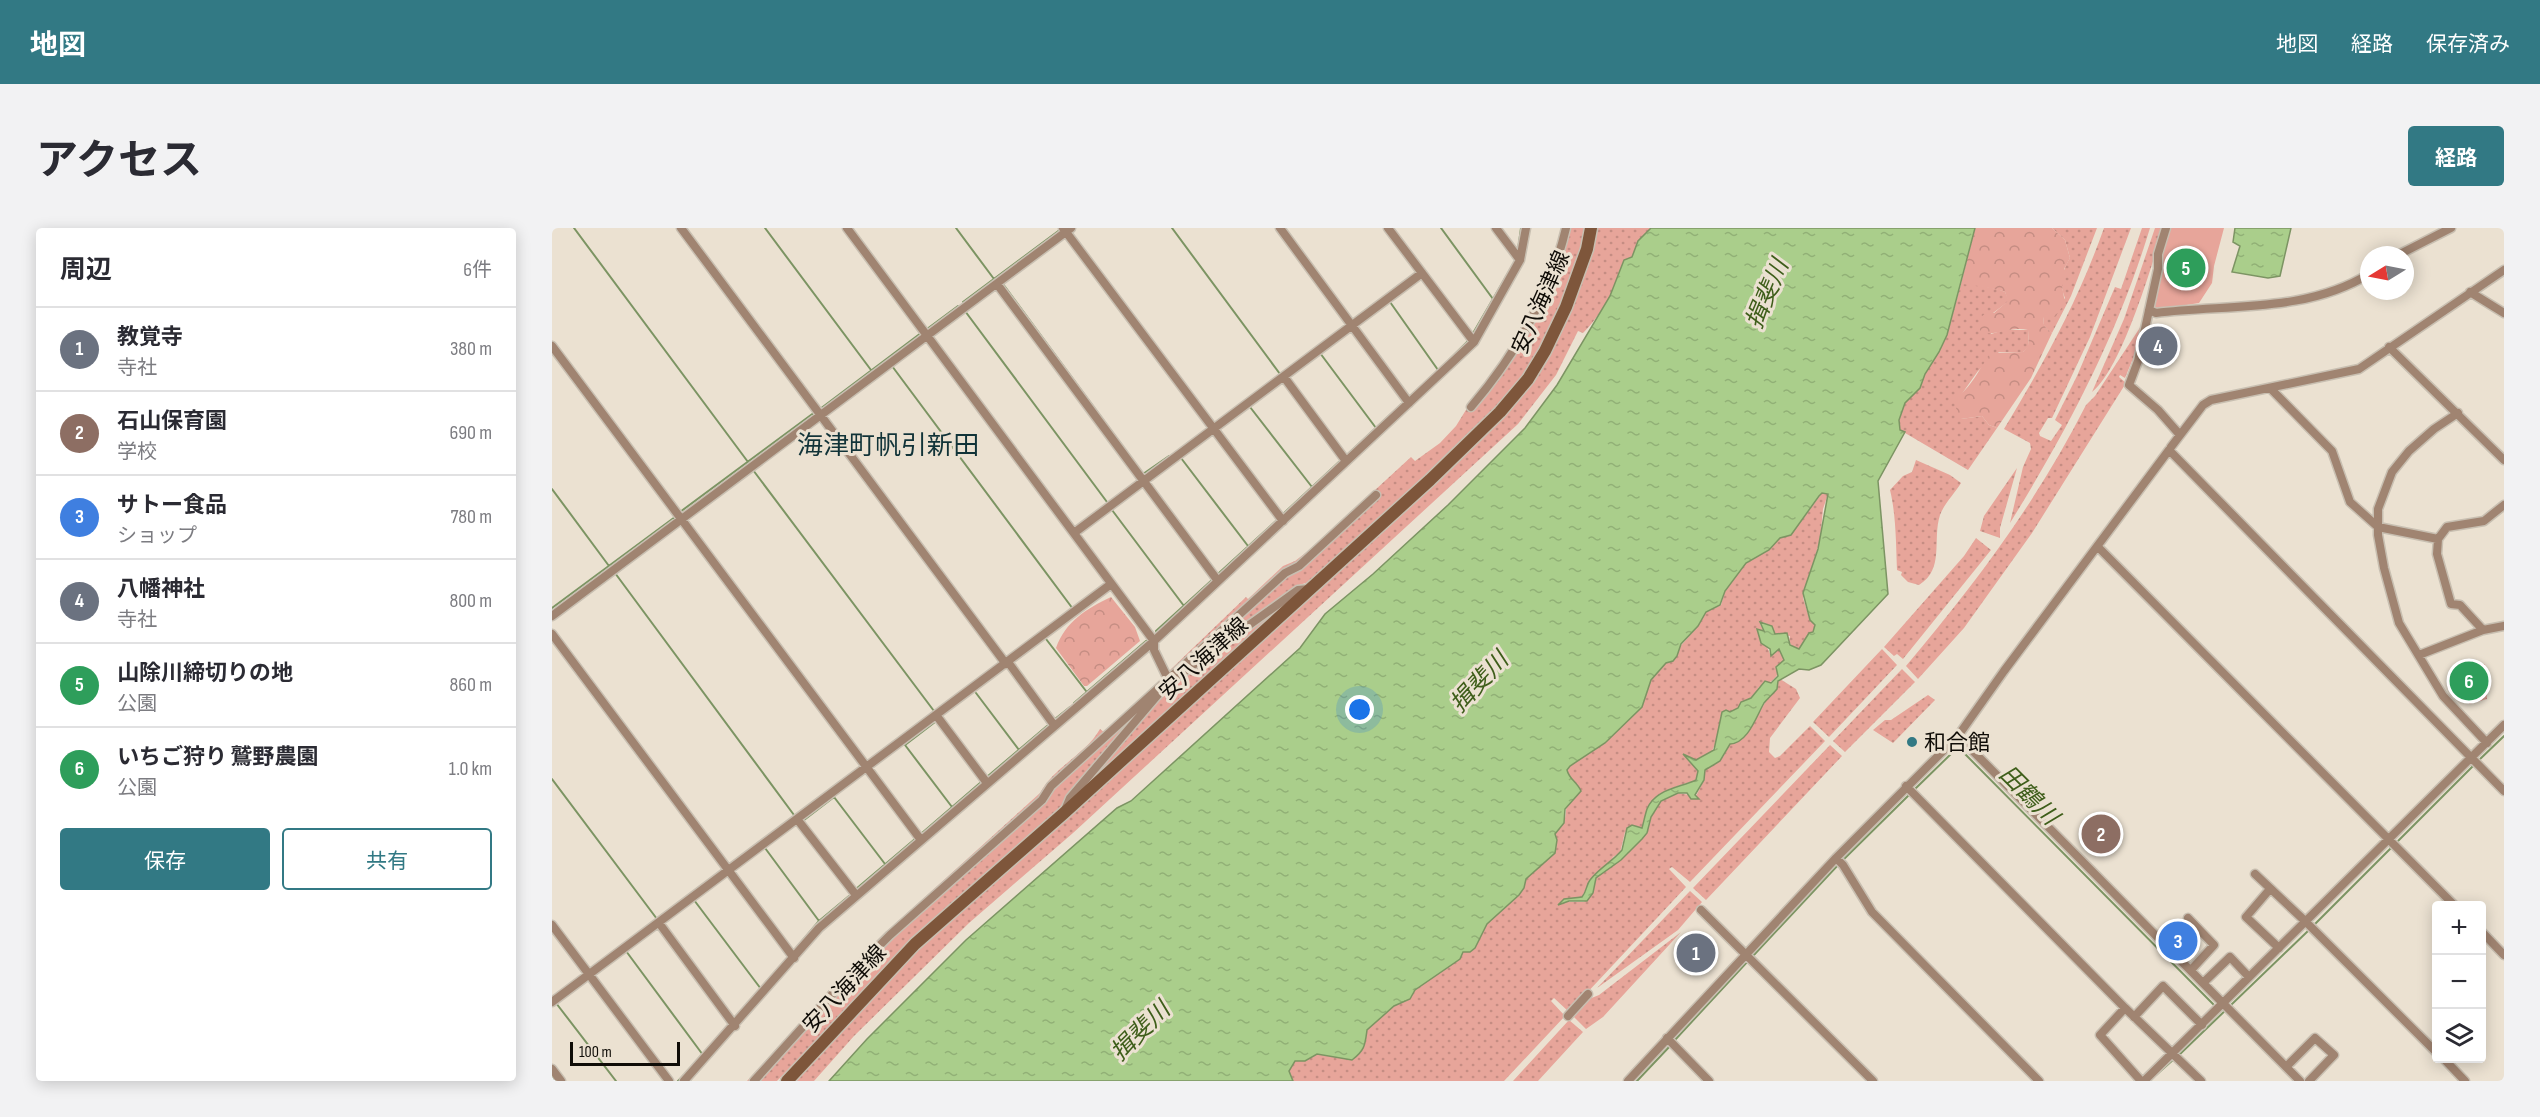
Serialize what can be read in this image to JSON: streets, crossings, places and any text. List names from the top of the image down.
{
  "streets": {
    "main road": ["安八海津線"]
  },
  "districts": ["海津町帆引新田"],
  "water": ["揖斐川", "田鶴川"],
  "places": ["和合館"],
  "scale_bar": "100 m",
  "north": "left",
  "page": {
    "header": "地図",
    "nav": ["地図", "経路", "保存済み"],
    "title": "アクセス",
    "buttons": [
      "経路",
      ["保存", "共有"]
    ],
    "heading": ["周辺", "6件"],
    "pins": [
      "5",
      "4",
      "6",
      "2",
      "3",
      "1"
    ],
    "list": [
      {
        "mark": "1",
        "name": "教覚寺",
        "note": "寺社",
        "value": "380 m"
      },
      {
        "mark": "2",
        "name": "石山保育園",
        "note": "学校",
        "value": "690 m"
      },
      {
        "mark": "3",
        "name": "サトー食品",
        "note": "ショップ",
        "value": "780 m"
      },
      {
        "mark": "4",
        "name": "八幡神社",
        "note": "寺社",
        "value": "800 m"
      },
      {
        "mark": "5",
        "name": "山除川締切りの地",
        "note": "公園",
        "value": "860 m"
      },
      {
        "mark": "6",
        "name": "いちご狩り 鷲野農園",
        "note": "公園",
        "value": "1.0 km"
      }
    ],
    "map_buttons": ["+", "−"],
    "scale": "100 m"
  }
}
